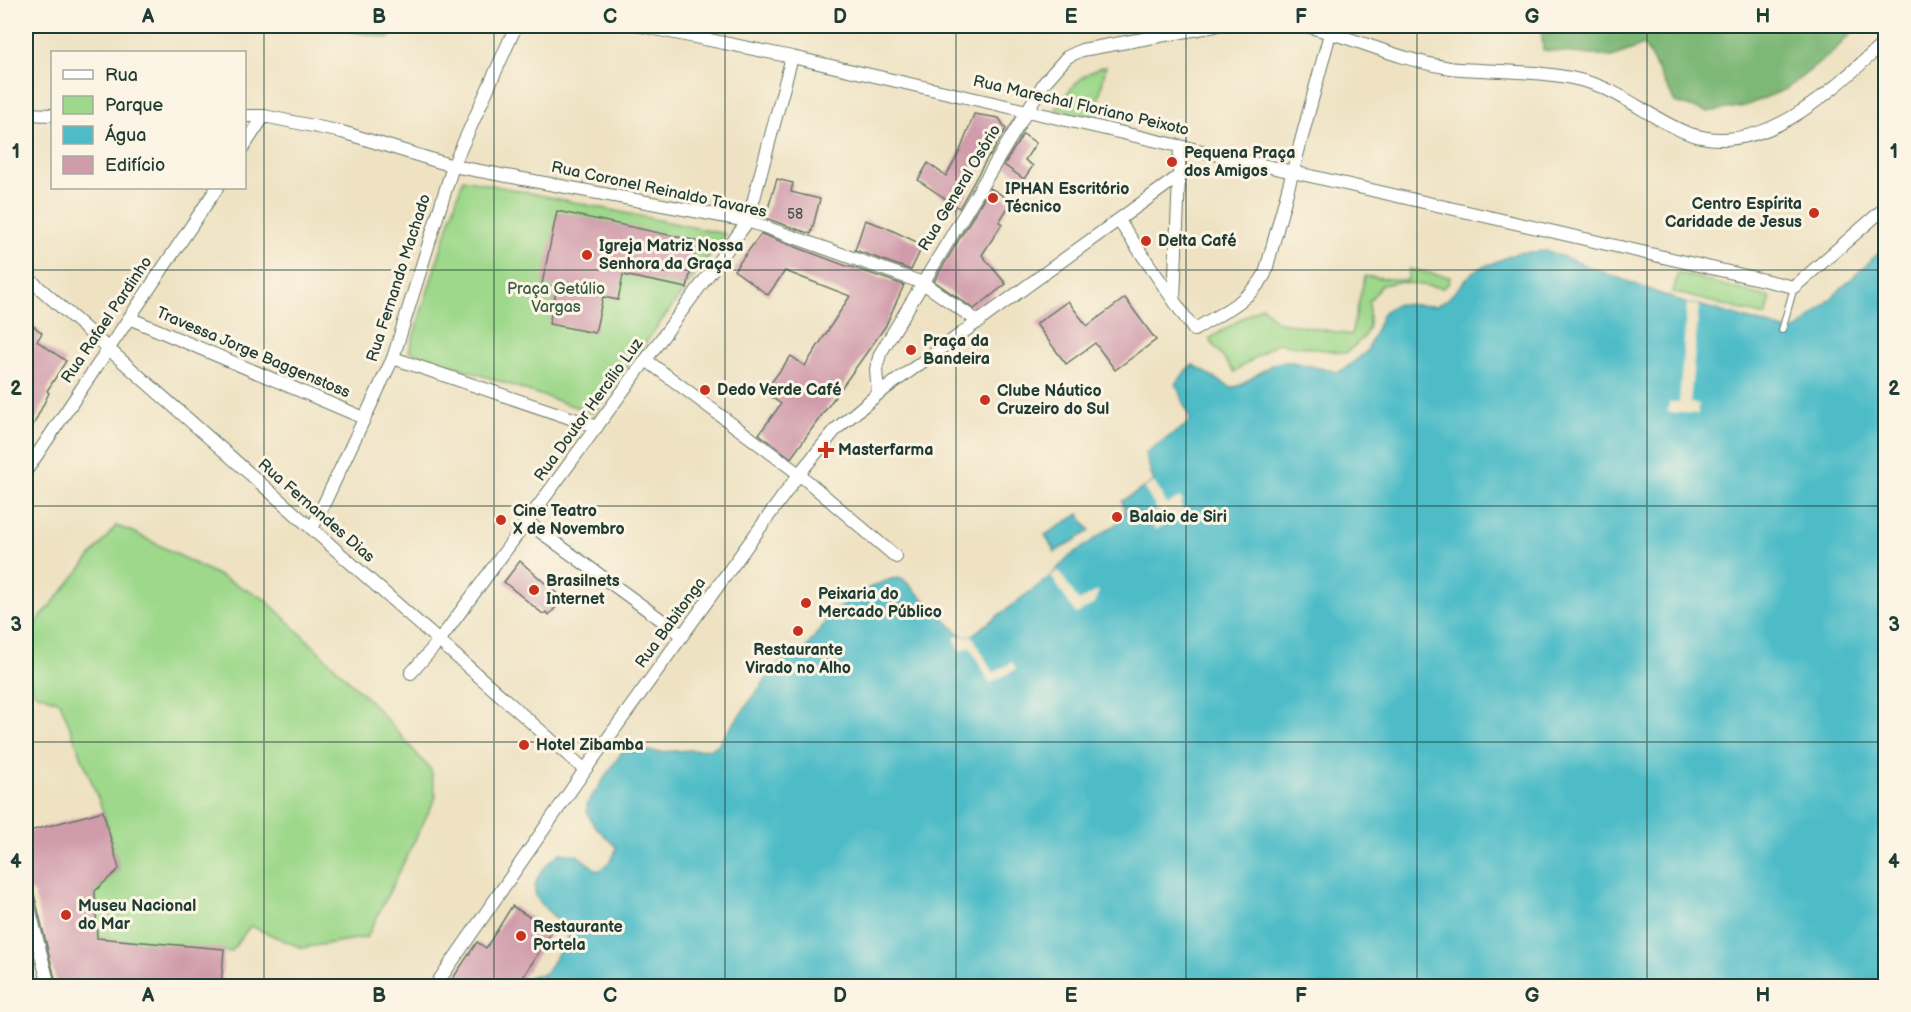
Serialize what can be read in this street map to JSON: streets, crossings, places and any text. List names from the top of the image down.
{
  "streets": {
    "street": [
      "Rua Marechal Floriano Peixoto",
      "Rua General Osório",
      "Rua Coronel Reinaldo Tavares",
      "Rua Fernando Machado",
      "Rua Rafael Pardinho",
      "Travessa Jorge Baggenstoss",
      "Rua Doutor Hercílio Luz",
      "Rua Fernandes Dias",
      "Rua Babitonga"
    ]
  },
  "crossings": [
    ["Rua Marechal Floriano Peixoto", "Rua General Osório"],
    ["Rua General Osório", "Rua Coronel Reinaldo Tavares"],
    ["Rua Coronel Reinaldo Tavares", "Rua Fernando Machado"],
    ["Rua Coronel Reinaldo Tavares", "Rua Doutor Hercílio Luz"],
    ["Rua Fernando Machado", "Travessa Jorge Baggenstoss"],
    ["Rua Fernando Machado", "Rua Fernandes Dias"],
    ["Rua Rafael Pardinho", "Travessa Jorge Baggenstoss"],
    ["Rua Rafael Pardinho", "Rua Fernandes Dias"],
    ["Rua Doutor Hercílio Luz", "Rua Fernandes Dias"],
    ["Rua Fernandes Dias", "Rua Babitonga"]
  ],
  "parks": ["Praça Getúlio Vargas"],
  "places": {
    "other": [
      "Pequena Praça dos Amigos",
      "IPHAN Escritório Técnico",
      "Centro Espírita Caridade de Jesus",
      "Delta Café",
      "Igreja Matriz Nossa Senhora da Graça",
      "Praça da Bandeira",
      "Dedo Verde Café",
      "Clube Náutico Cruzeiro do Sul",
      "Balaio de Siri",
      "Cine Teatro X de Novembro",
      "Brasilnets Internet",
      "Peixaria do Mercado Público",
      "Restaurante Virado no Alho",
      "Hotel Zibamba",
      "Museu Nacional do Mar",
      "Restaurante Portela"
    ],
    "health": ["Masterfarma"]
  },
  "house_numbers": ["58"],
  "legend": [
    "Rua",
    "Parque",
    "Água",
    "Edifício"
  ],
  "grid": {
    "columns": [
      "A",
      "B",
      "C",
      "D",
      "E",
      "F",
      "G",
      "H"
    ],
    "rows": [
      "1",
      "2",
      "3",
      "4"
    ]
  }
}
